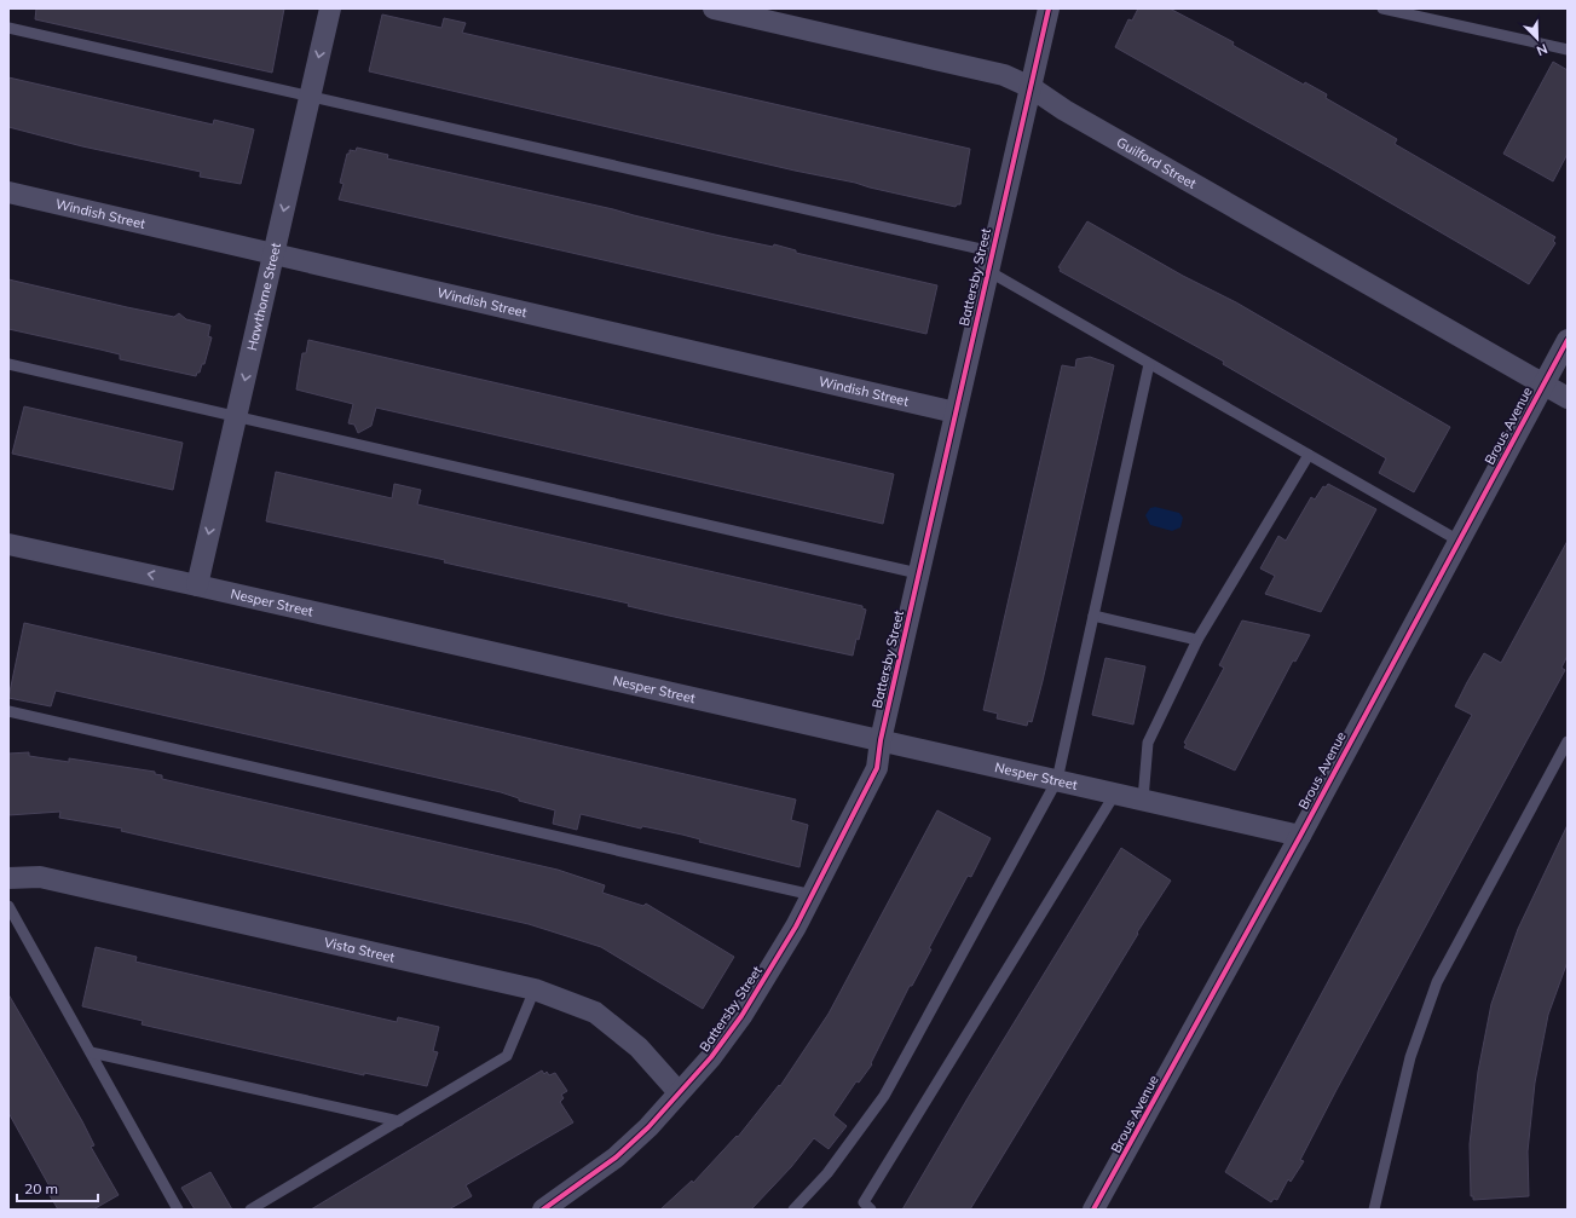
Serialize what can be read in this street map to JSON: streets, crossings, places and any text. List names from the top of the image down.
{
  "streets": {
    "street": [
      "Guilford Street",
      "Windish Street",
      "Battersby Street",
      "Hawthorne Street",
      "Brous Avenue",
      "Nesper Street",
      "Vista Street"
    ]
  },
  "crossings": [
    ["Guilford Street", "Battersby Street"],
    ["Guilford Street", "Brous Avenue"],
    ["Windish Street", "Battersby Street"],
    ["Windish Street", "Hawthorne Street"],
    ["Battersby Street", "Nesper Street"],
    ["Battersby Street", "Vista Street"],
    ["Hawthorne Street", "Nesper Street"],
    ["Brous Avenue", "Nesper Street"]
  ],
  "one_way": ["Hawthorne Street"],
  "scale_bar": "20 m",
  "north": "bottom right"
}
